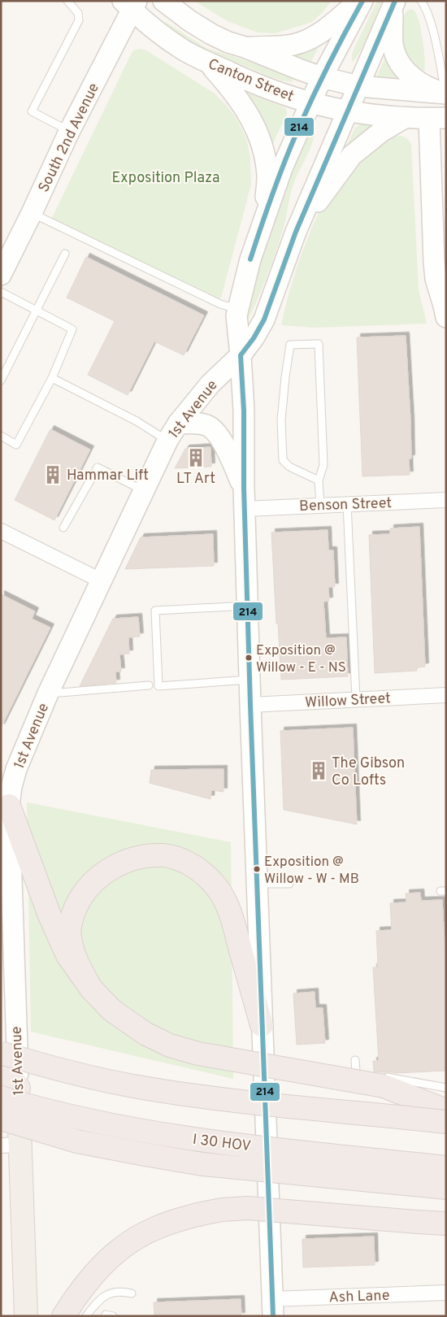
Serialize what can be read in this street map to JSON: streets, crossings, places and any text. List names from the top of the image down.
{
  "streets": {
    "highway": ["I 30 HOV"],
    "main road": ["Canton Street", "South 2nd Avenue", "1st Avenue"],
    "street": ["Benson Street", "Willow Street", "Ash Lane"]
  },
  "crossings": [
    ["Canton Street", "South 2nd Avenue"],
    ["1st Avenue", "I 30 HOV"]
  ],
  "parks": ["Exposition Plaza"],
  "places": {
    "building": ["LT Art", "Hammar Lift", "The Gibson Co Lofts"],
    "other": ["Exposition @ Willow - E - NS", "Exposition @ Willow - W - MB"]
  },
  "lines": ["transit line 214"]
}
